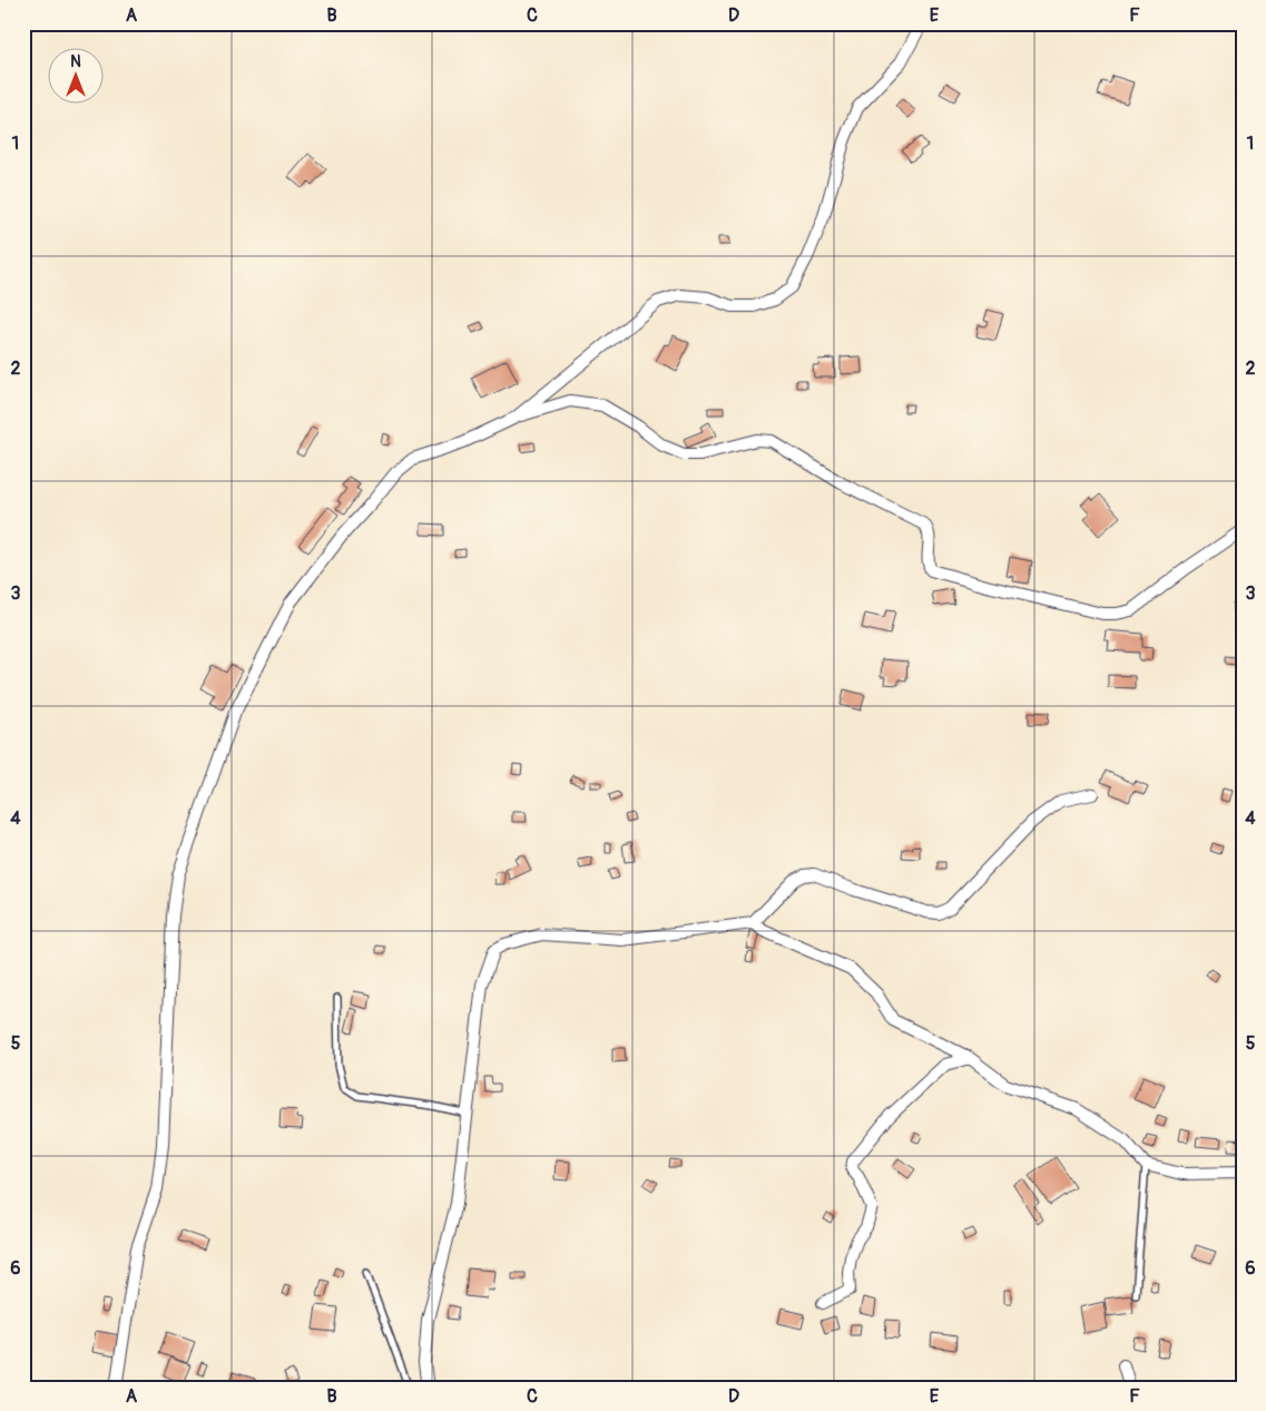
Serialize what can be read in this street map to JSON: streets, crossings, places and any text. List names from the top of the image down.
{
  "north": "top",
  "grid": {
    "columns": [
      "A",
      "B",
      "C",
      "D",
      "E",
      "F"
    ],
    "rows": [
      "1",
      "2",
      "3",
      "4",
      "5",
      "6"
    ]
  }
}
